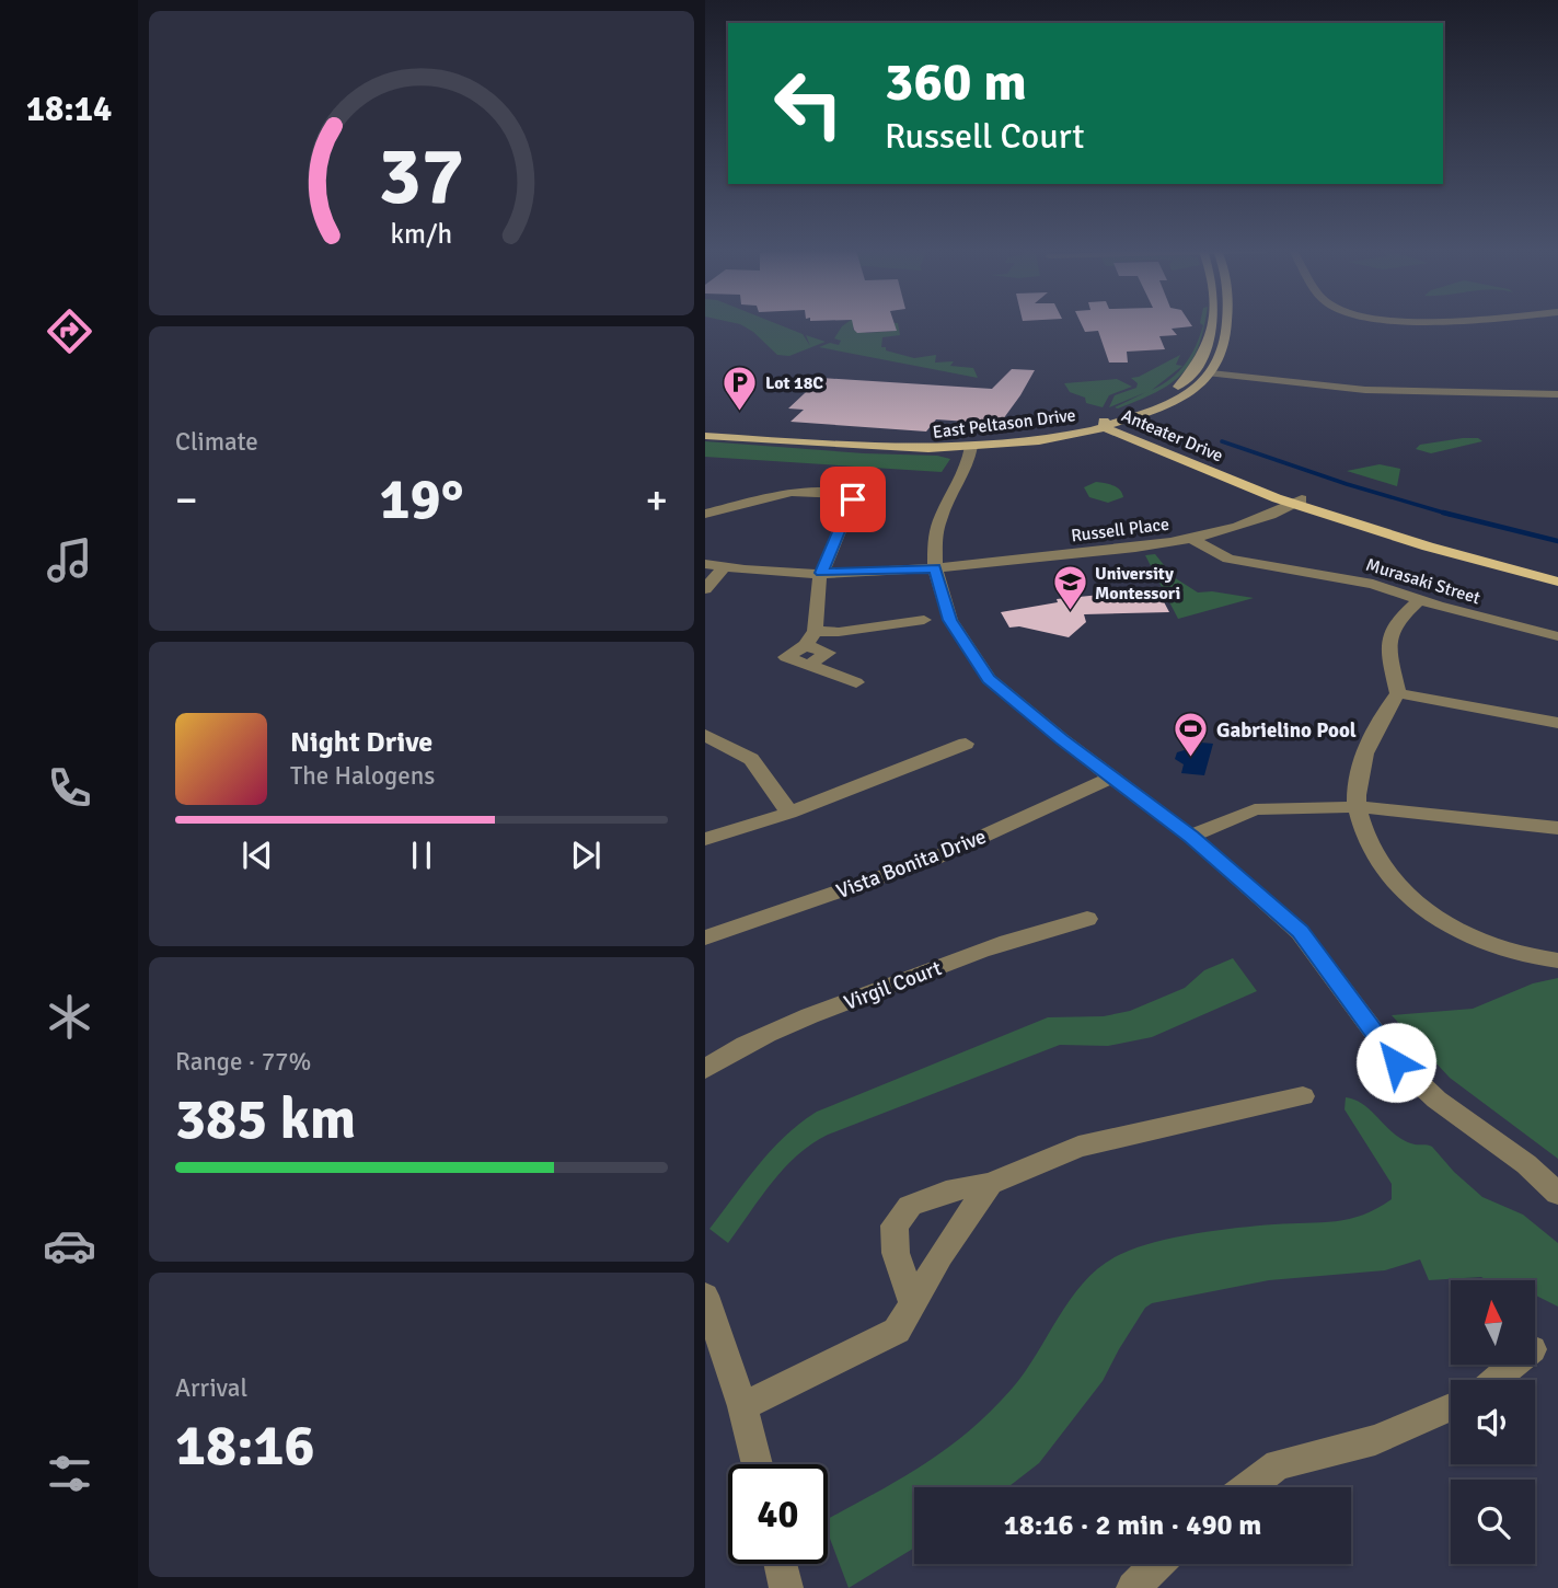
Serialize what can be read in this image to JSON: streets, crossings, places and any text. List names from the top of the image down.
{
  "streets": {
    "main road": ["East Peltason Drive", "Anteater Drive"],
    "street": [
      "Russell Place",
      "Murasaki Street",
      "Vista Bonita Drive",
      "Virgil Court"
    ]
  },
  "crossings": [
    ["East Peltason Drive", "Anteater Drive"],
    ["Anteater Drive", "Russell Place"],
    ["Russell Place", "Murasaki Street"]
  ],
  "places": {
    "parking": ["Lot 18C"],
    "school or university": ["University Montessori"],
    "sports": ["Gabrielino Pool"]
  },
  "north": "top",
  "page": {
    "tabs": "18:14",
    "turn": ["360 m", "Russell Court"],
    "tile": [
      "Climate",
      ["Range · 77%", "385 km"],
      ["Arrival", "18:16"]
    ],
    "heat": ["−", "19°", "+"],
    "song": ["Night Drive", "The Halogens"],
    "limit": "40",
    "trip": "18:16 · 2 min · 490 m",
    "gauge": ["37", "km/h"]
  }
}
